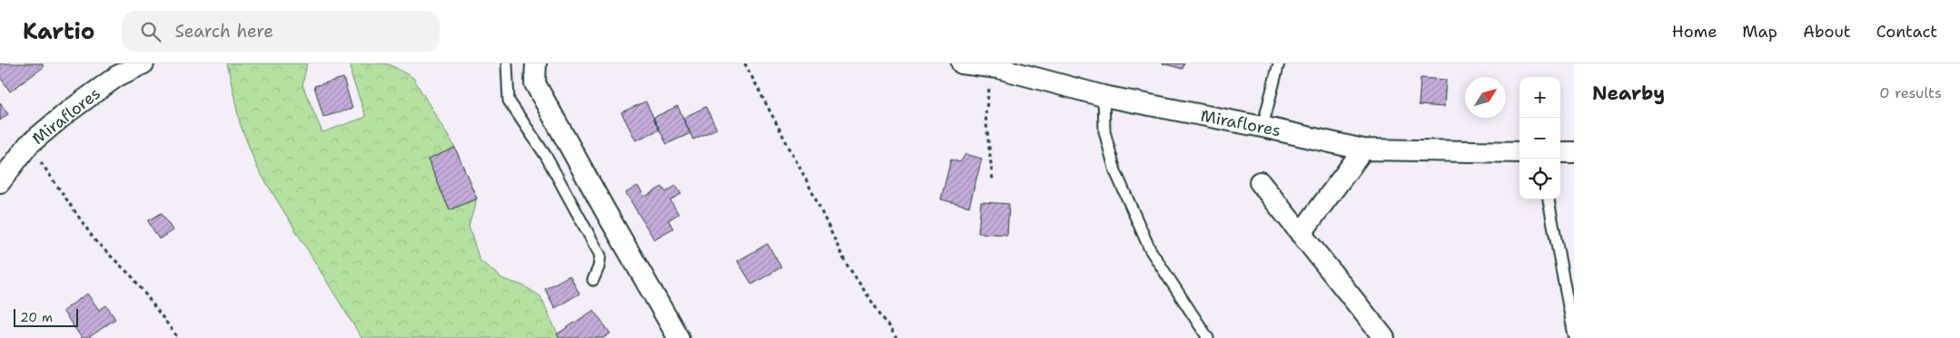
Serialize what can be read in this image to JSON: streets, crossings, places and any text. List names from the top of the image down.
{
  "streets": {
    "street": ["Miraflores"]
  },
  "scale_bar": "20 m",
  "north": "top right",
  "page": {
    "header": "Kartio",
    "search": "Search here",
    "nav": [
      "Home",
      "Map",
      "About",
      "Contact"
    ],
    "heading": ["Nearby", "0 results"],
    "map_buttons": ["+", "−"],
    "scale": "20 m"
  }
}
